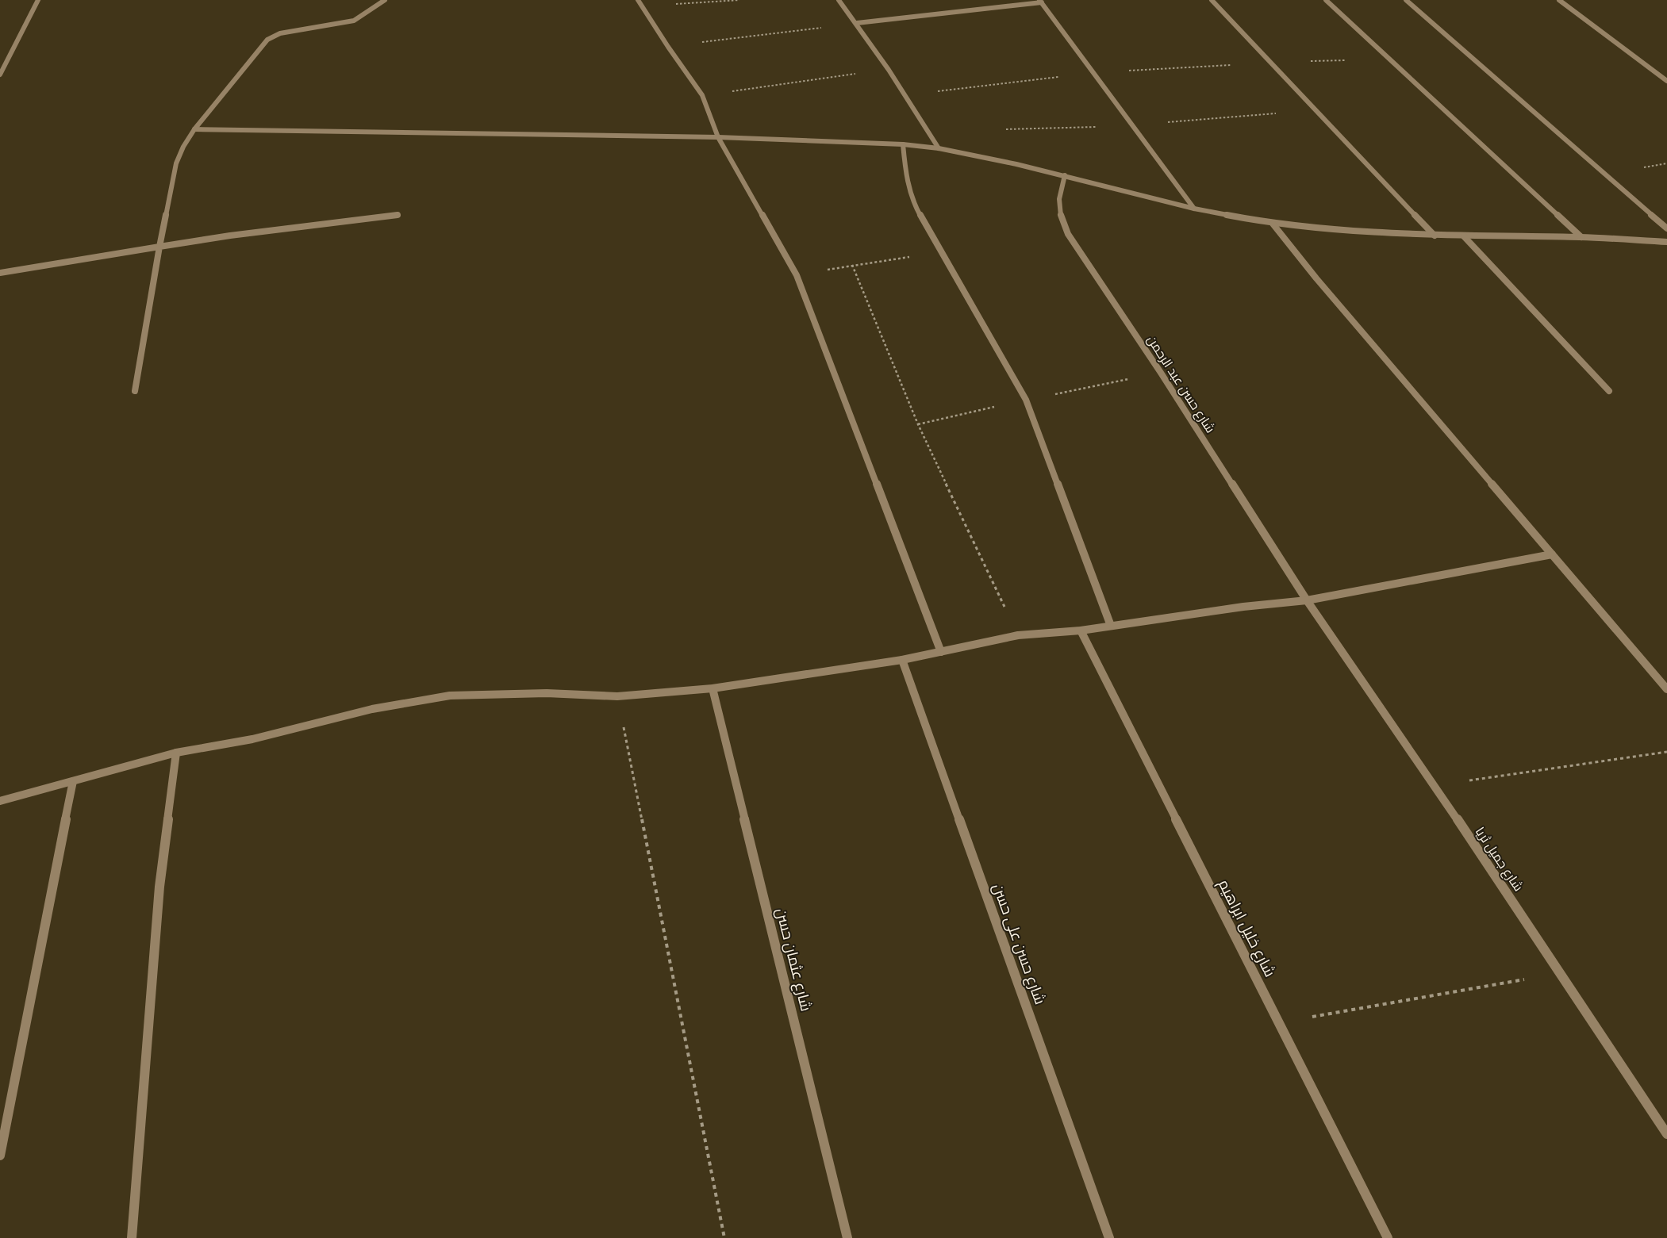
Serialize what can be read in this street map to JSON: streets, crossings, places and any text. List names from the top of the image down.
{
  "streets": {
    "street": [
      "شارع حسن عبد الرحمن",
      "شارع جميل ثريا",
      "شارع خليل ابراهيم",
      "شارع حسن على حسن",
      "شارع عثمان حسن"
    ]
  },
  "crossings": [
    ["شارع حسن عبد الرحمن", "شارع جميل ثريا"]
  ]
}
